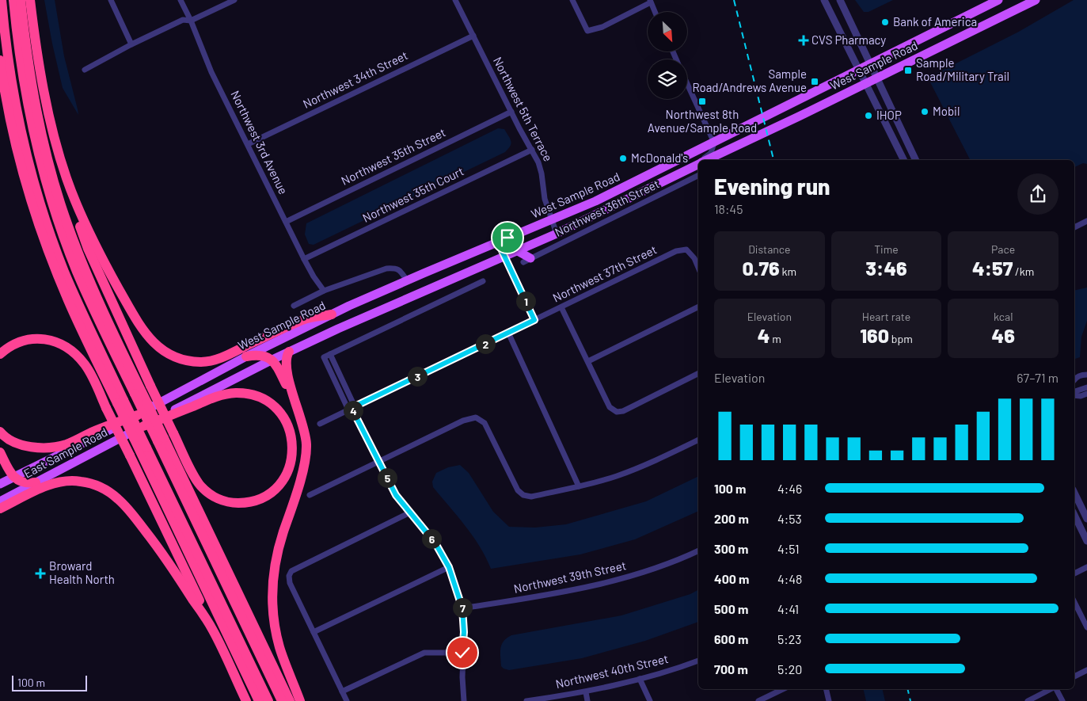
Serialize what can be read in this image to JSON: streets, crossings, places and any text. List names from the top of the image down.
{
  "streets": {
    "main road": ["West Sample Road", "East Sample Road"],
    "street": [
      "Northwest 34th Street",
      "Northwest 5th Terrace",
      "Northwest 3rd Avenue",
      "Northwest 35th Street",
      "Northwest 35th Court",
      "Northwest 36th Street",
      "Northwest 37th Street",
      "Northwest 39th Street",
      "Northwest 40th Street"
    ]
  },
  "crossings": [
    ["West Sample Road", "Northwest 5th Terrace"],
    ["West Sample Road", "East Sample Road"],
    ["Northwest 34th Street", "Northwest 5th Terrace"],
    ["Northwest 34th Street", "Northwest 3rd Avenue"],
    ["Northwest 5th Terrace", "Northwest 35th Street"],
    ["Northwest 5th Terrace", "Northwest 35th Court"],
    ["Northwest 3rd Avenue", "Northwest 35th Street"],
    ["Northwest 3rd Avenue", "Northwest 35th Court"]
  ],
  "places": {
    "other": [
      "Bank of America",
      "Mobil",
      "IHOP",
      "McDonald's"
    ],
    "health": ["CVS Pharmacy", "Broward Health North"],
    "transit": ["Sample Road/Military Trail", "Sample Road/Andrews Avenue", "Northwest 8th Avenue/Sample Road"]
  },
  "scale_bar": "100 m",
  "north": "bottom right",
  "page": {
    "heading": ["Evening run", "18:45"],
    "stats": [
      ["Distance", "0.76 km"],
      ["Time", "3:46"],
      ["Pace", "4:57 /km"],
      ["Elevation", "4 m"],
      ["Heart rate", "160 bpm"],
      ["kcal", "46"]
    ],
    "pins": [
      "1",
      "2",
      "3",
      "4",
      "5",
      "6",
      "7"
    ],
    "chart": ["Elevation", "67–71 m"],
    "list": [
      {
        "name": "100 m",
        "note": "4:46"
      },
      {
        "name": "200 m",
        "note": "4:53"
      },
      {
        "name": "300 m",
        "note": "4:51"
      },
      {
        "name": "400 m",
        "note": "4:48"
      },
      {
        "name": "500 m",
        "note": "4:41"
      },
      {
        "name": "600 m",
        "note": "5:23"
      },
      {
        "name": "700 m",
        "note": "5:20"
      }
    ],
    "scale": "100 m"
  }
}
